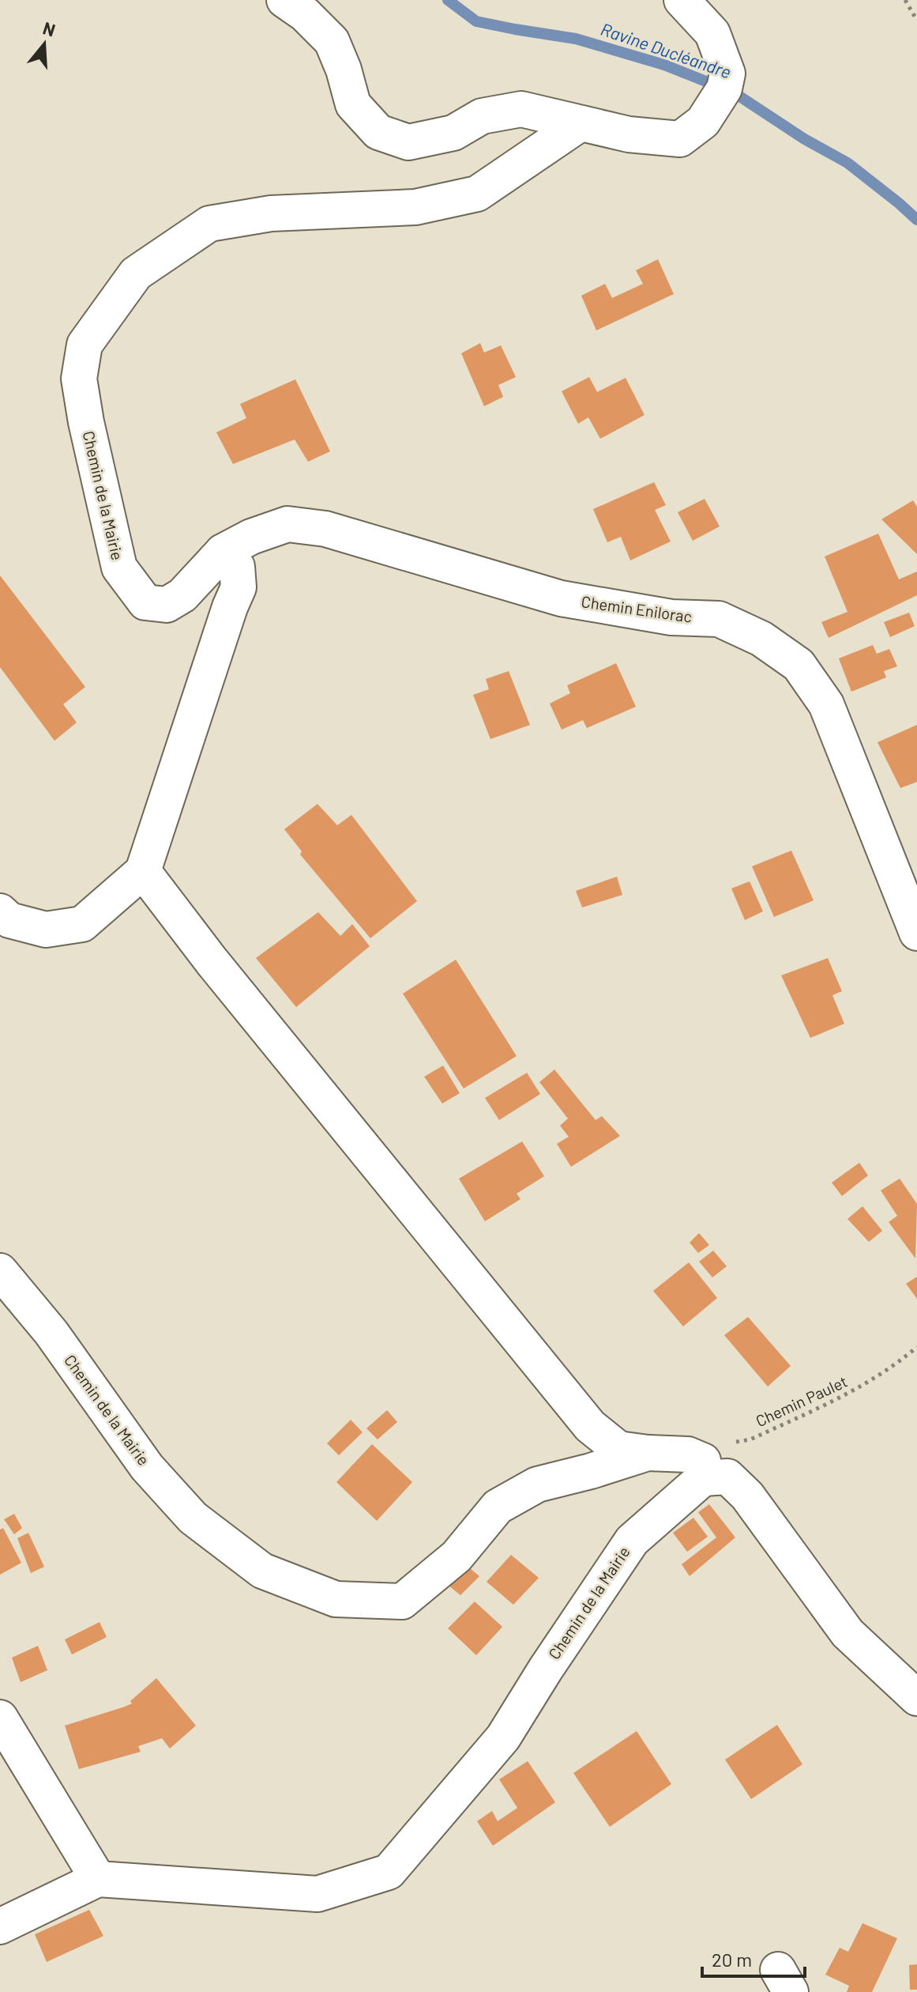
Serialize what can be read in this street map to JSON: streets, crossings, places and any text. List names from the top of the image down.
{
  "streets": {
    "street": ["Chemin de la Mairie", "Chemin Enilorac"],
    "path": ["Chemin Paulet"]
  },
  "crossings": [
    ["Chemin de la Mairie", "Chemin Enilorac"]
  ],
  "water": ["Ravine Ducléandre"],
  "scale_bar": "20 m",
  "north": "top"
}
